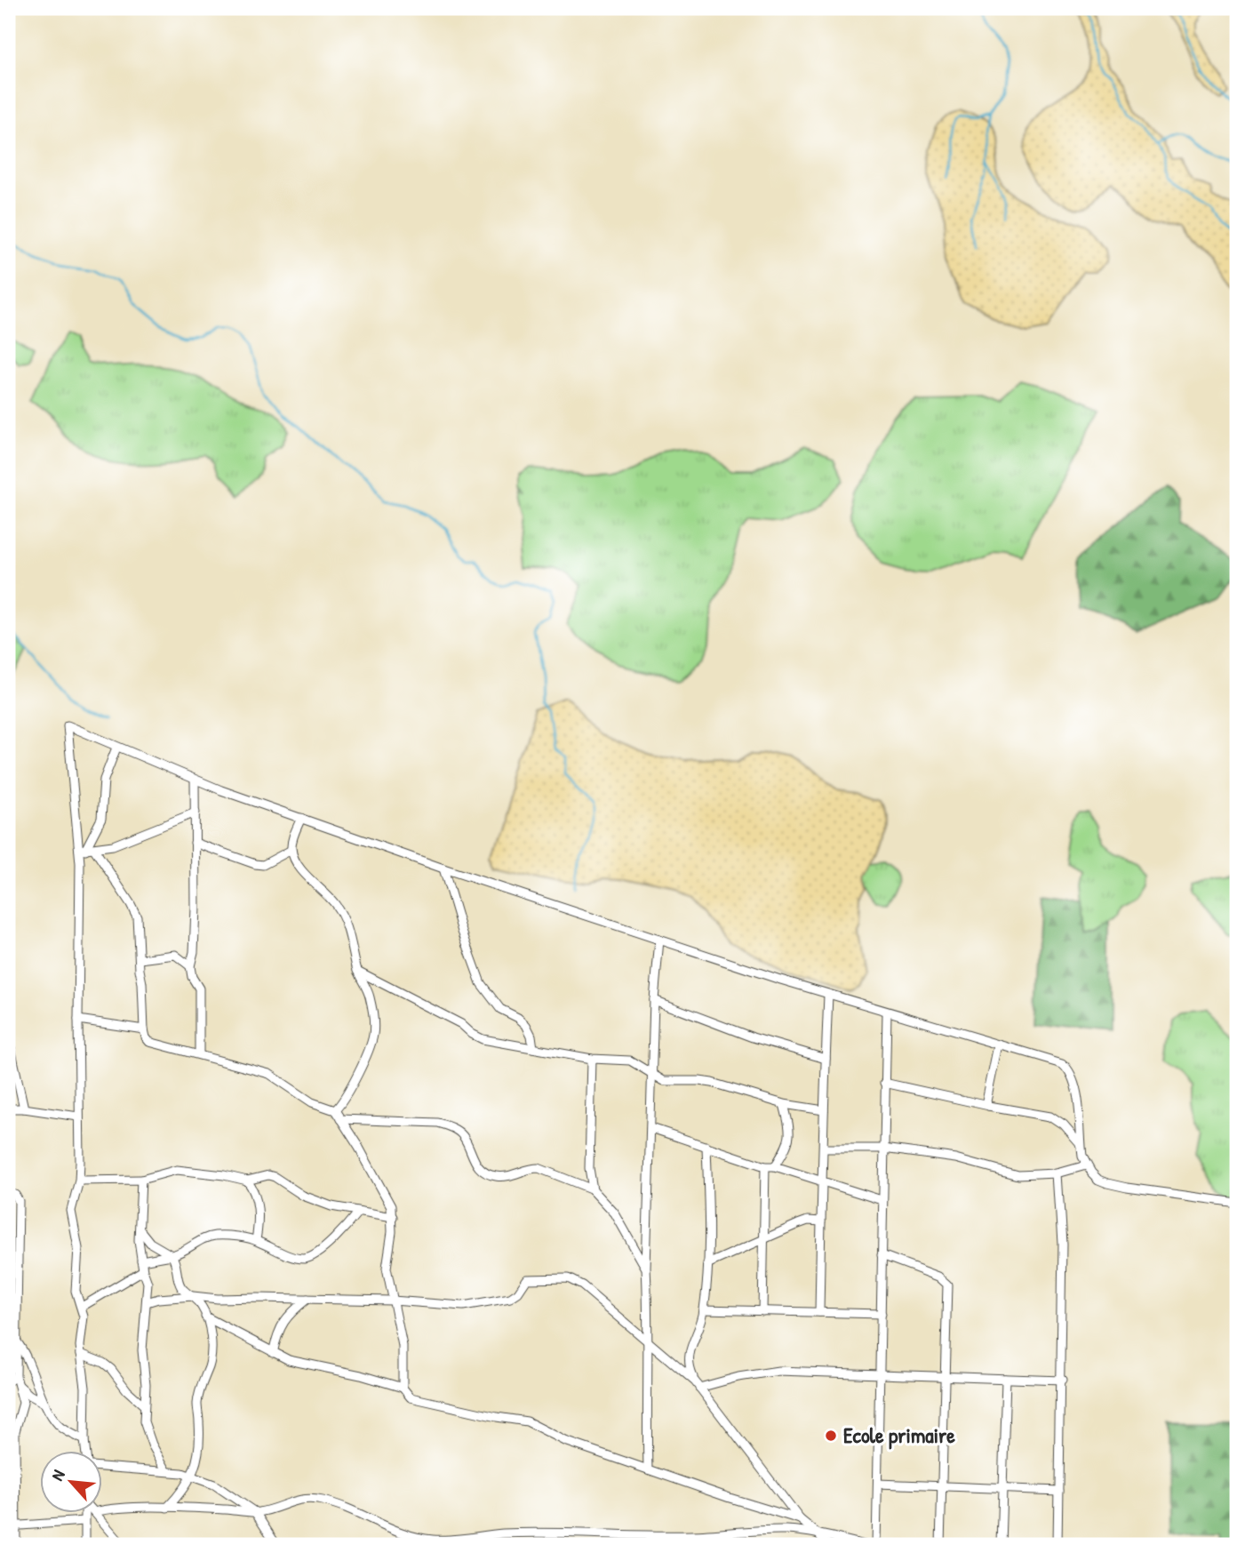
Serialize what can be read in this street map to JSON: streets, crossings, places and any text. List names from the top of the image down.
{
  "places": ["Ecole primaire"],
  "north": "top left"
}
